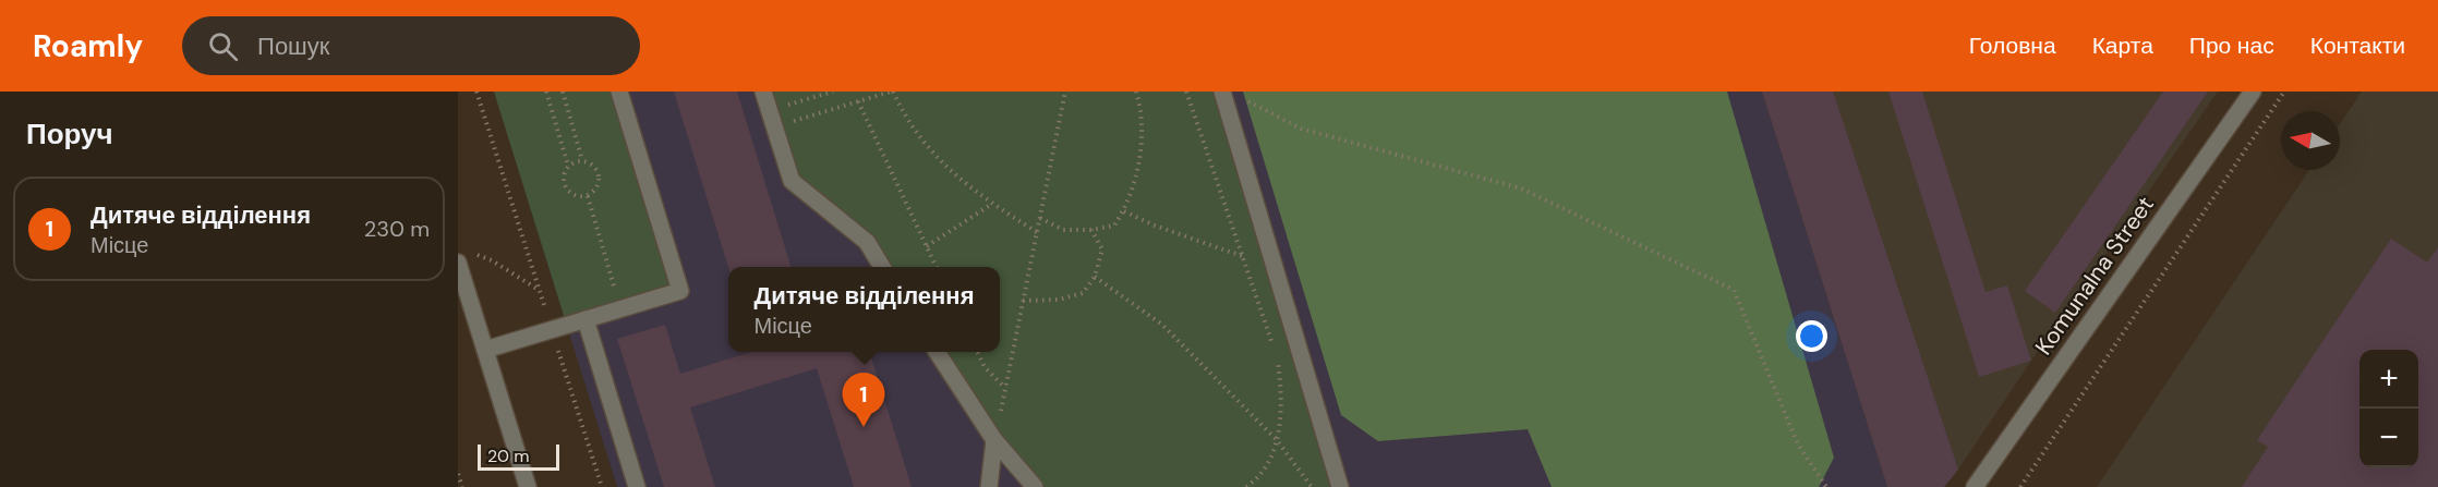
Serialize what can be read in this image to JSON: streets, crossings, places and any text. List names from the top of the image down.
{
  "streets": {
    "street": ["Komunalna Street"]
  },
  "scale_bar": "20 m",
  "north": "left",
  "page": {
    "header": "Roamly",
    "search": "Пошук",
    "nav": [
      "Головна",
      "Карта",
      "Про нас",
      "Контакти"
    ],
    "heading": "Поруч",
    "list": [
      {
        "mark": "1",
        "name": "Дитяче відділення",
        "note": "Місце",
        "value": "230 m"
      }
    ],
    "popup": ["Дитяче відділення", "Місце"],
    "map_buttons": ["+", "−"],
    "pins": "1",
    "scale": "20 m"
  }
}
